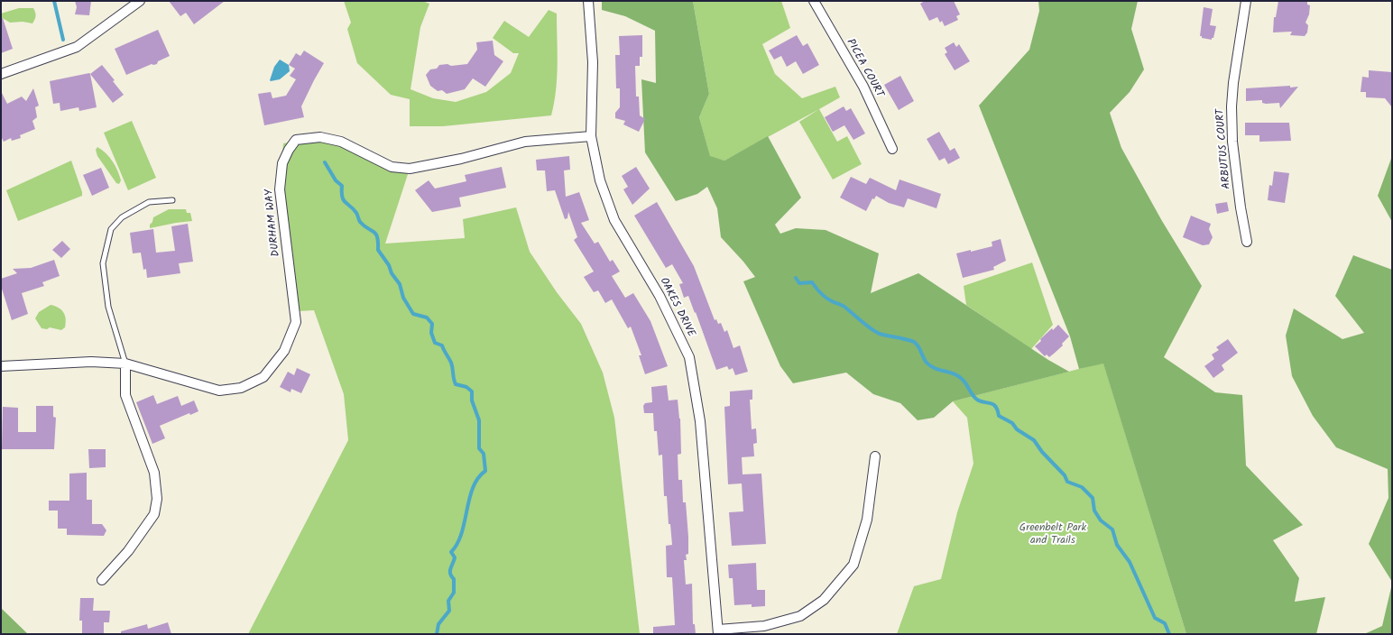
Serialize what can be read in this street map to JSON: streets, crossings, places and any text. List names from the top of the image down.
{
  "streets": {
    "street": [
      "PICEA COURT",
      "ARBUTUS COURT",
      "DURHAM WAY",
      "OAKES DRIVE"
    ]
  },
  "crossings": [
    ["DURHAM WAY", "OAKES DRIVE"]
  ],
  "parks": ["Greenbelt Park and Trails"]
}
